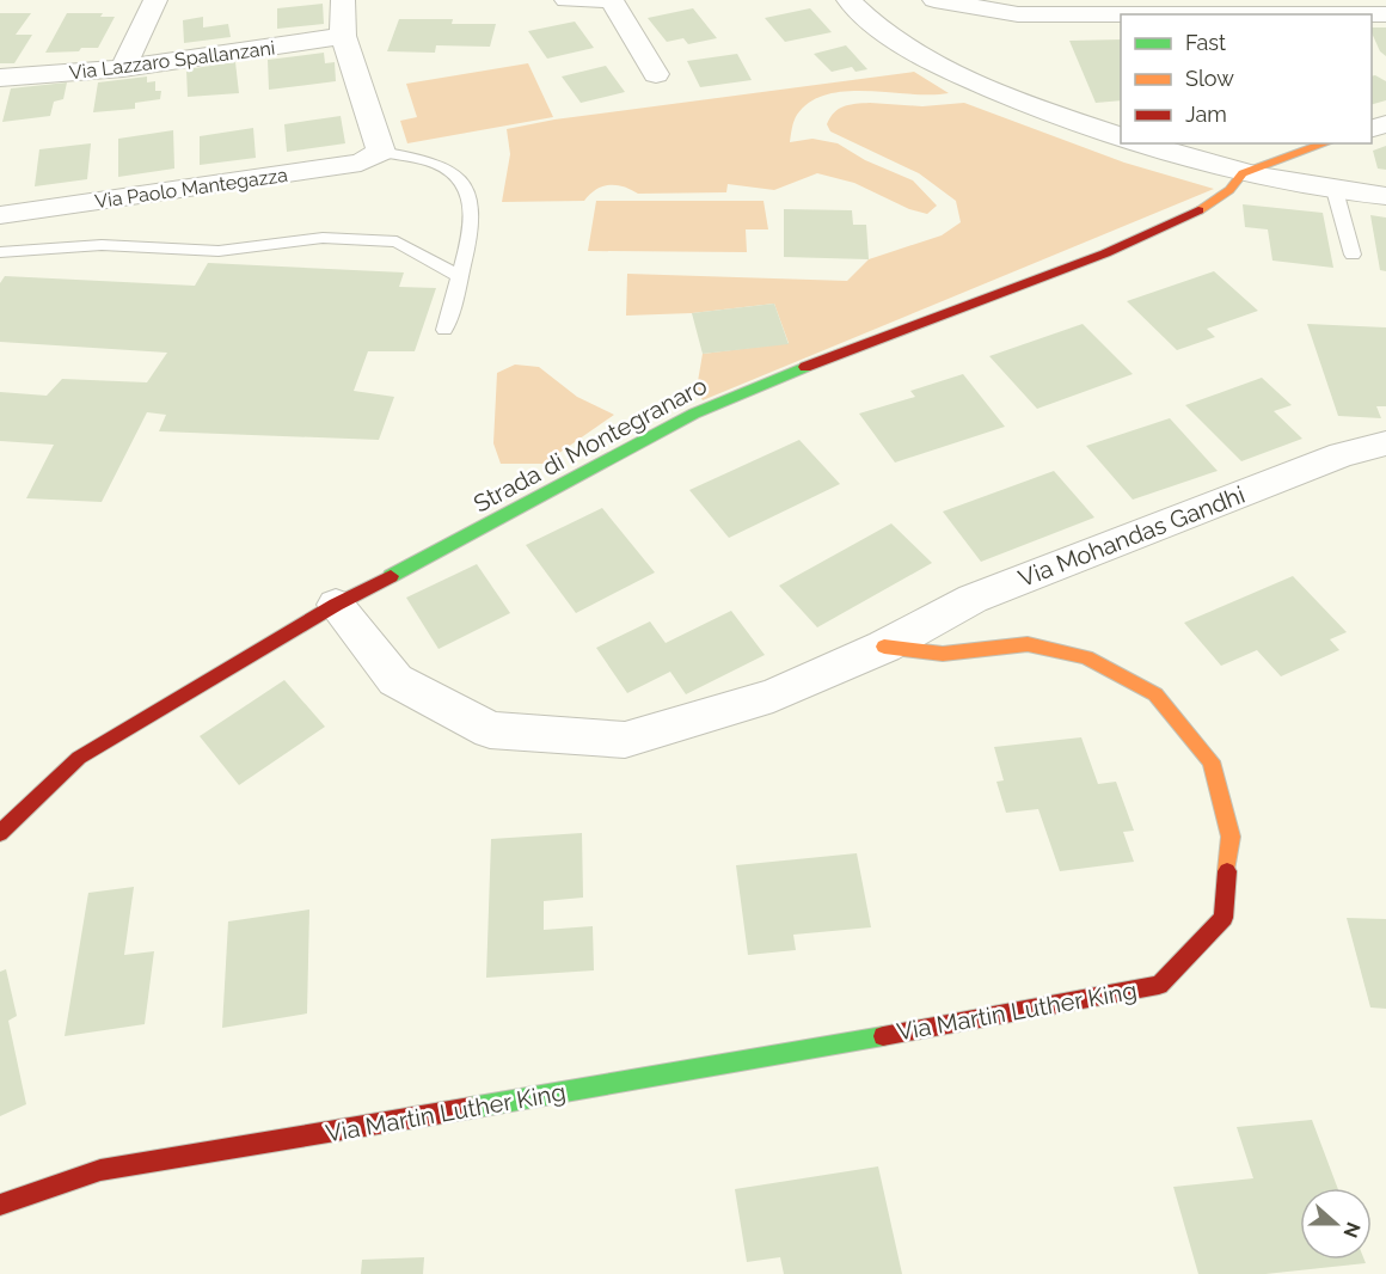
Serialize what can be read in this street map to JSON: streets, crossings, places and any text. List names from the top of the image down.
{
  "streets": {
    "street": [
      "Via Lazzaro Spallanzani",
      "Via Paolo Mantegazza",
      "Strada di Montegranaro",
      "Via Mohandas Gandhi",
      "Via Martin Luther King"
    ]
  },
  "crossings": [
    ["Via Mohandas Gandhi", "Via Martin Luther King"]
  ],
  "legend": ["Fast", "Slow", "Jam"],
  "north": "right"
}
